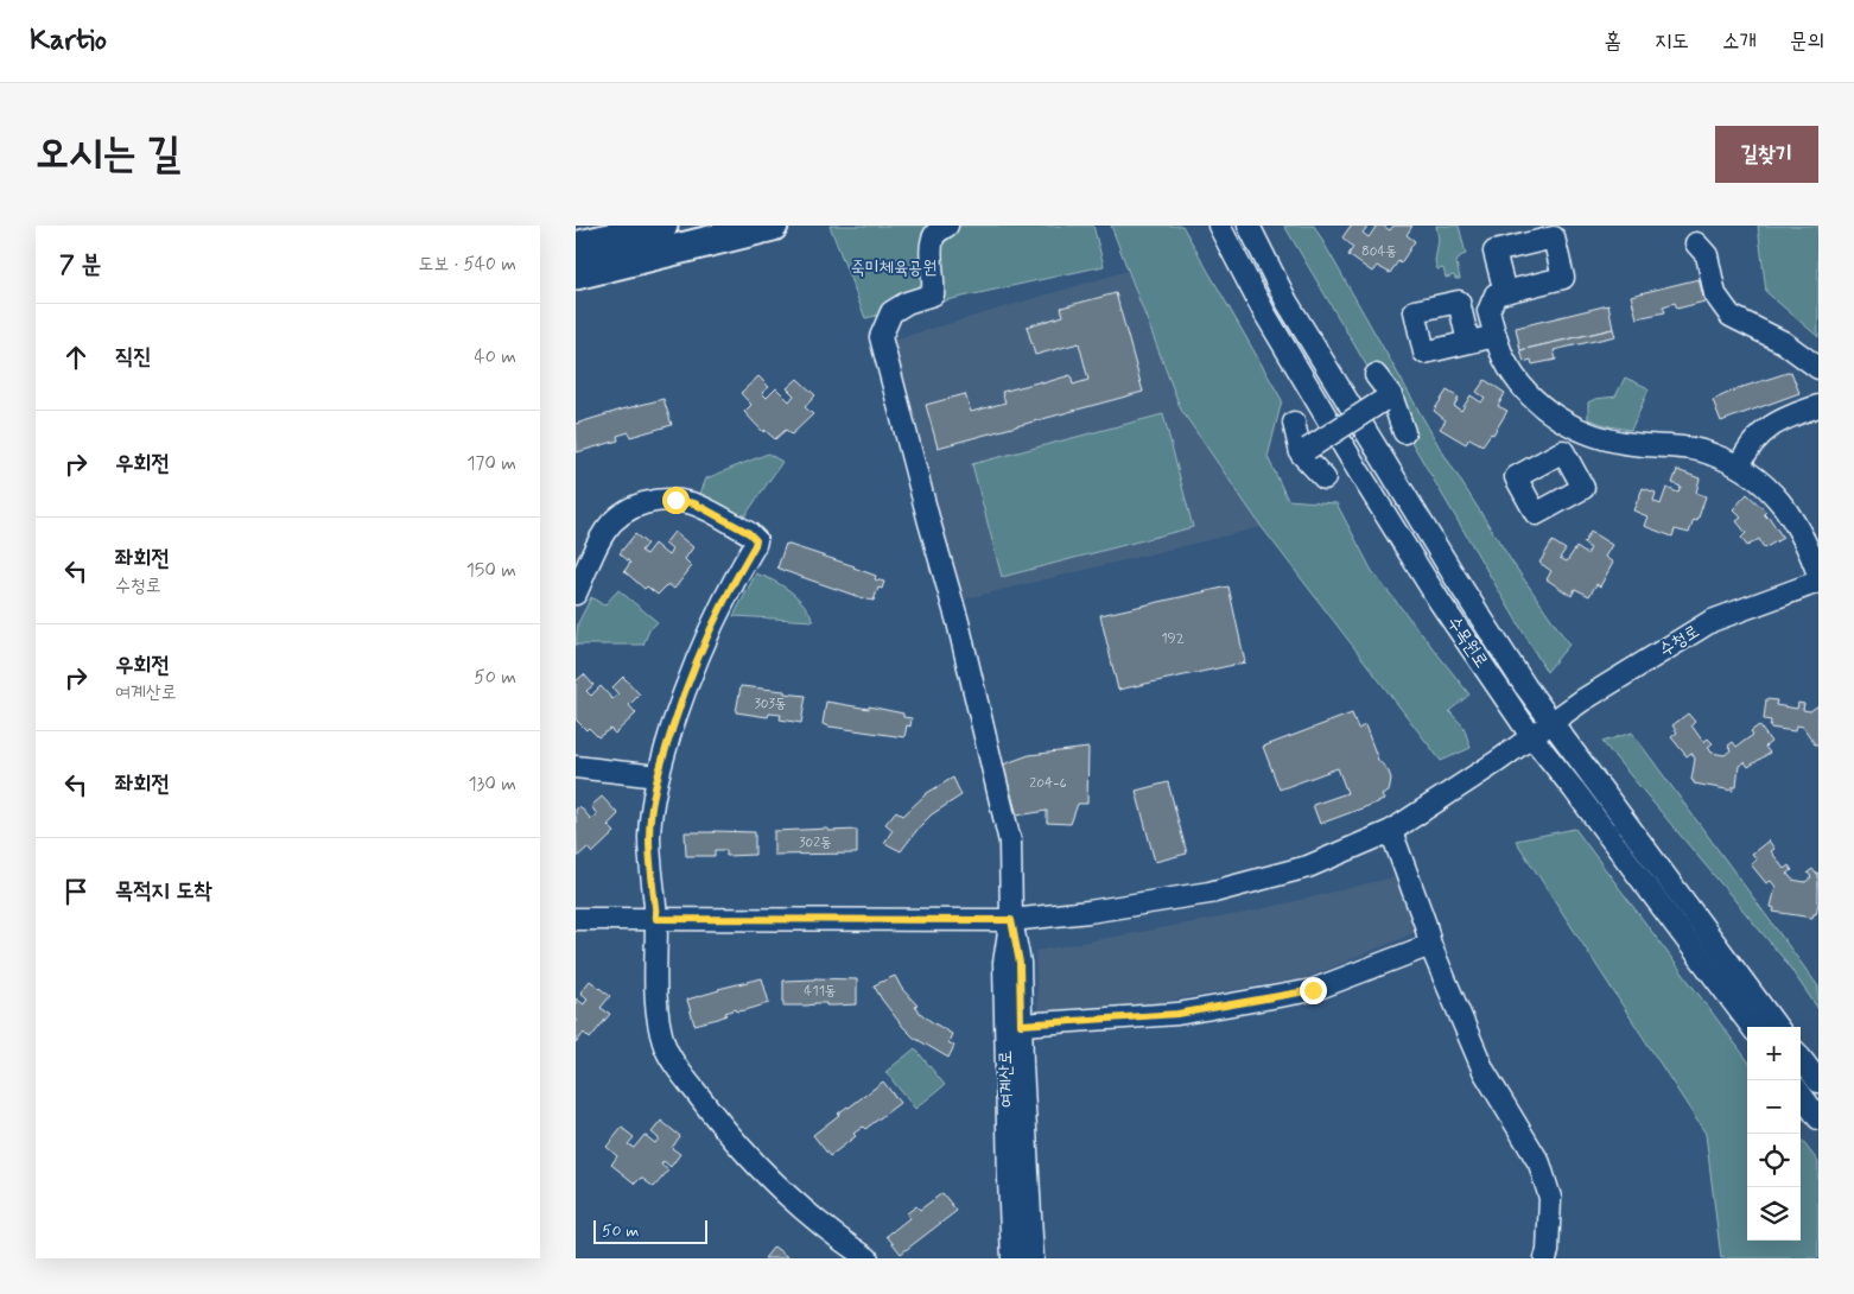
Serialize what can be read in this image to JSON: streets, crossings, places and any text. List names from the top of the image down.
{
  "streets": {
    "street": ["수청로", "수목원로", "여계산로"]
  },
  "crossings": [
    ["수청로", "수목원로"],
    ["수청로", "여계산로"]
  ],
  "parks": ["죽미체육공원"],
  "house_numbers": [
    "804동",
    "192",
    "303동",
    "204-6",
    "302동",
    "411동"
  ],
  "scale_bar": "50 m",
  "page": {
    "header": "Kartio",
    "nav": [
      "홈",
      "지도",
      "소개",
      "문의"
    ],
    "buttons": "길찾기",
    "title": "오시는 길",
    "heading": ["7 분", "도보 · 540 m"],
    "list": [
      ["직진", "40 m"],
      ["우회전", "170 m"],
      ["좌회전", "수청로", "150 m"],
      ["우회전", "여계산로", "50 m"],
      ["좌회전", "130 m"],
      "목적지 도착"
    ],
    "map_buttons": ["+", "−"],
    "scale": "50 m"
  }
}
